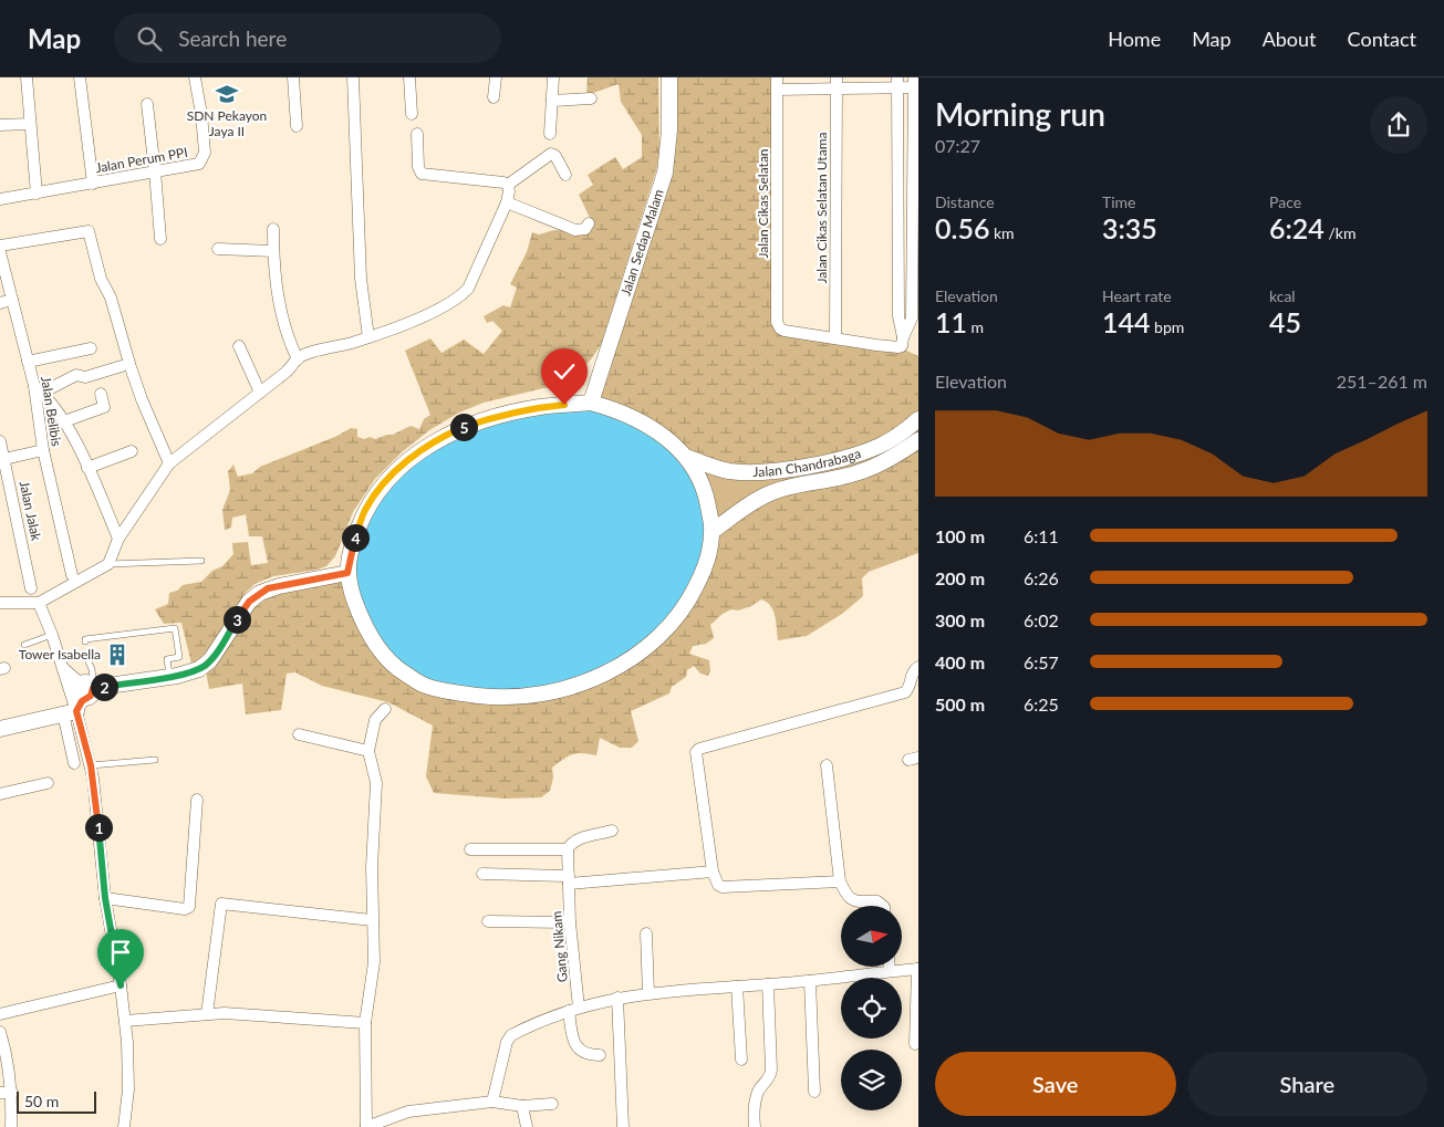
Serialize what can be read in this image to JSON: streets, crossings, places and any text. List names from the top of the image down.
{
  "streets": {
    "street": [
      "Jalan Perum PPI",
      "Jalan Cikas Selatan",
      "Jalan Cikas Selatan Utama",
      "Jalan Sedap Malam",
      "Jalan Belibis",
      "Jalan Chandrabaga",
      "Jalan Jalak",
      "Gang Nikam"
    ]
  },
  "crossings": [
    ["Jalan Cikas Selatan", "Jalan Cikas Selatan Utama"]
  ],
  "places": {
    "school or university": ["SDN Pekayon Jaya II"],
    "building": ["Tower Isabella"]
  },
  "scale_bar": "50 m",
  "north": "right",
  "page": {
    "header": "Map",
    "search": "Search here",
    "nav": [
      "Home",
      "Map",
      "About",
      "Contact"
    ],
    "heading": ["Morning run", "07:27"],
    "stats": [
      ["Distance", "0.56 km"],
      ["Time", "3:35"],
      ["Pace", "6:24 /km"],
      ["Elevation", "11 m"],
      ["Heart rate", "144 bpm"],
      ["kcal", "45"]
    ],
    "chart": ["Elevation", "251–261 m"],
    "pins": [
      "5",
      "4",
      "3",
      "2",
      "1"
    ],
    "list": [
      {
        "name": "100 m",
        "note": "6:11"
      },
      {
        "name": "200 m",
        "note": "6:26"
      },
      {
        "name": "300 m",
        "note": "6:02"
      },
      {
        "name": "400 m",
        "note": "6:57"
      },
      {
        "name": "500 m",
        "note": "6:25"
      }
    ],
    "buttons": ["Save", "Share"],
    "scale": "50 m"
  }
}
